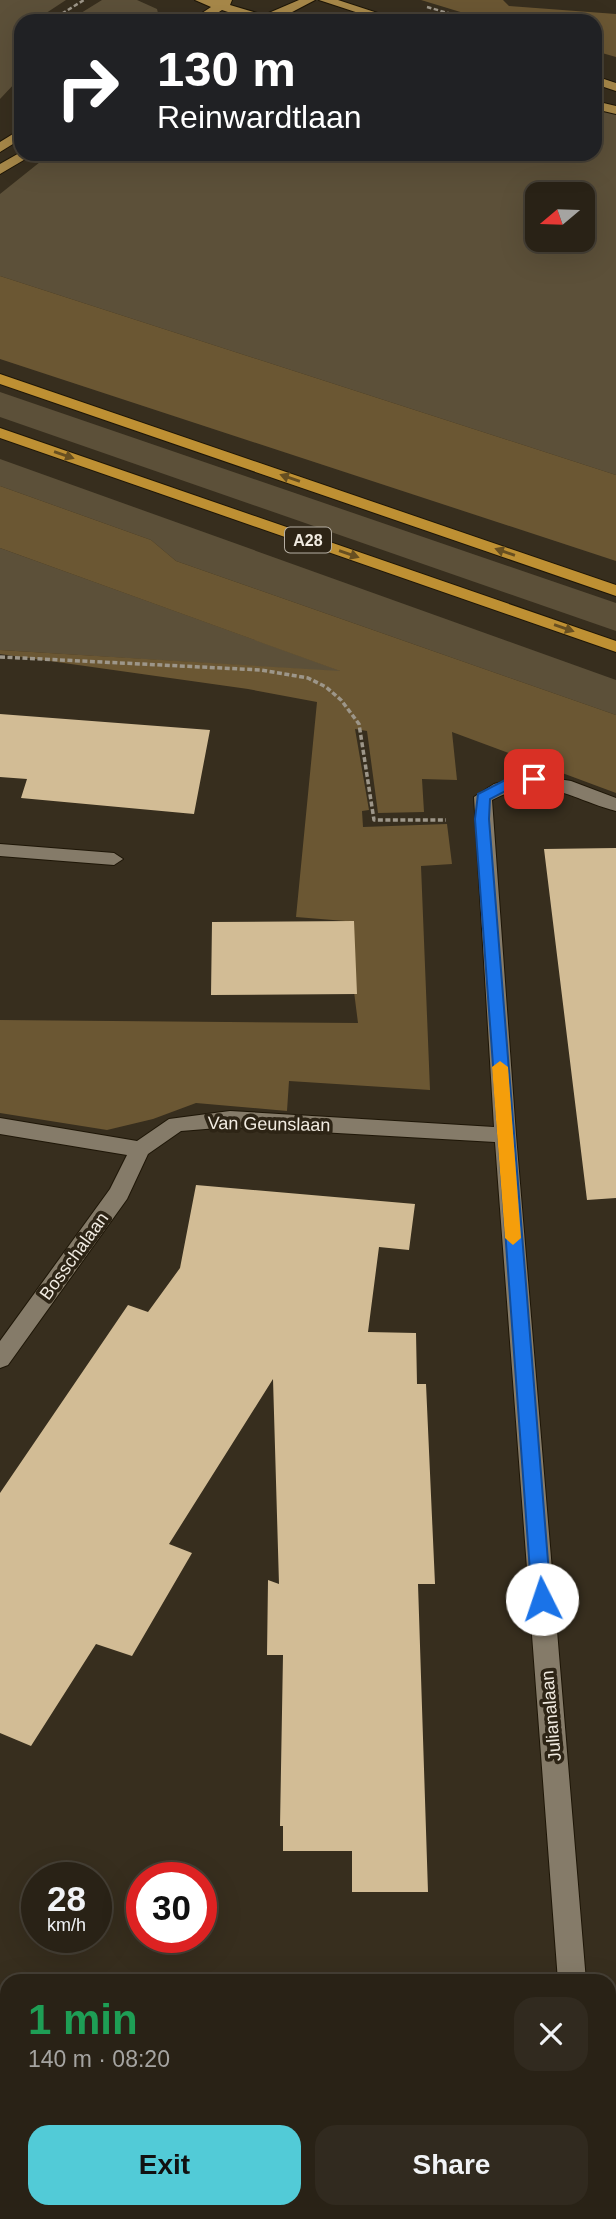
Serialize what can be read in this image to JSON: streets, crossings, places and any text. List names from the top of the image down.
{
  "streets": {
    "highway": ["A28"],
    "street": ["Van Geunslaan", "Bosschalaan", "Julianalaan"]
  },
  "crossings": [
    ["Van Geunslaan", "Bosschalaan"],
    ["Van Geunslaan", "Julianalaan"]
  ],
  "north": "left",
  "page": {
    "turn": ["130 m", "Reinwardtlaan"],
    "speed": "28 km/h",
    "limit": "30",
    "heading": ["1 min", "140 m · 08:20"],
    "buttons": ["Exit", "Share"]
  }
}
